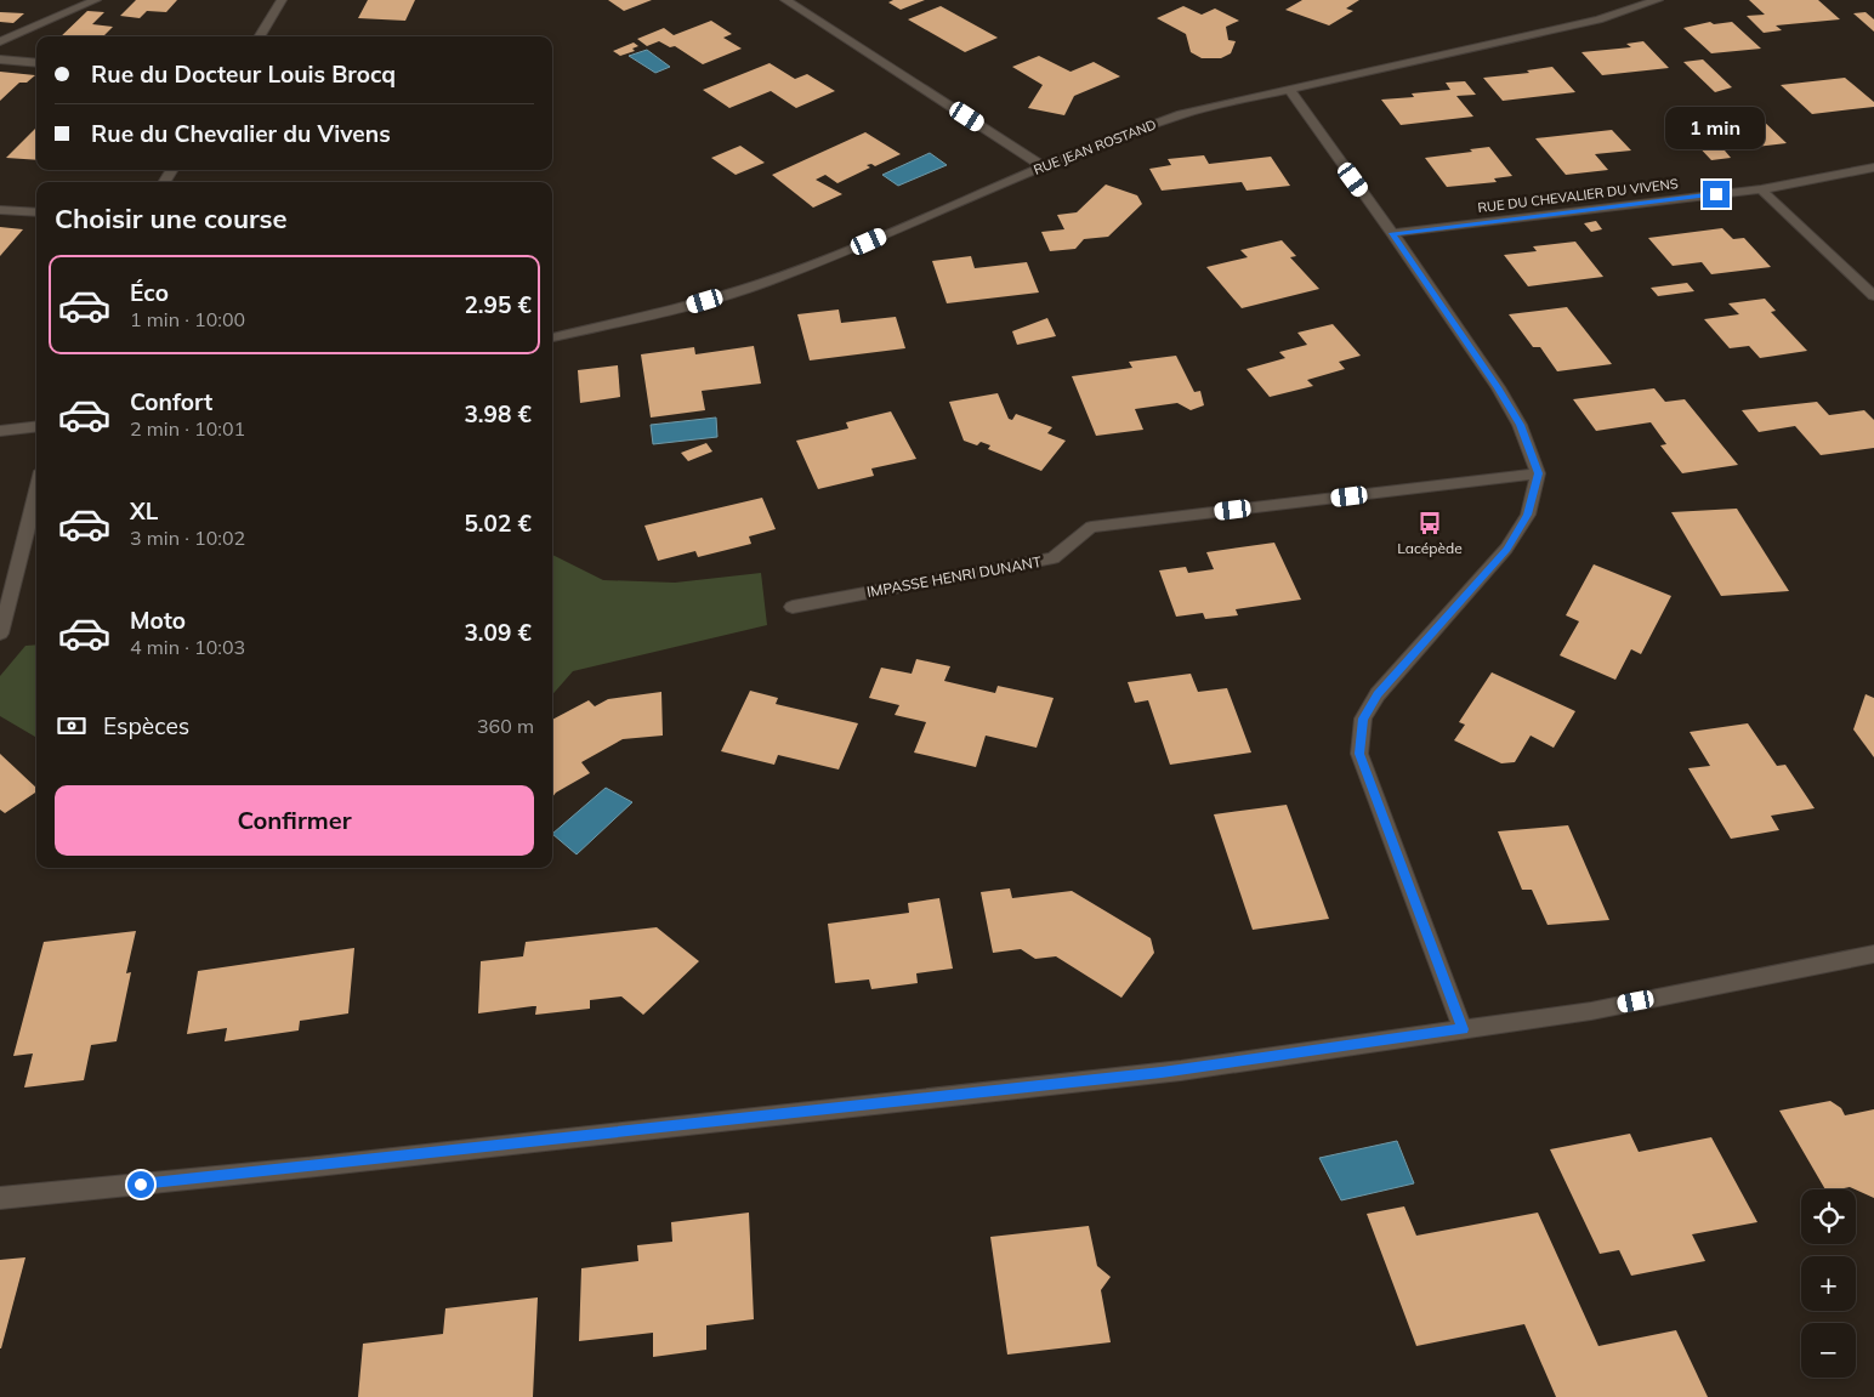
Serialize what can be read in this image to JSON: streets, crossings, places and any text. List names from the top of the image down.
{
  "streets": {
    "street": ["RUE JEAN ROSTAND", "RUE DU CHEVALIER DU VIVENS", "IMPASSE HENRI DUNANT"]
  },
  "places": {
    "bus stop": ["Lacépède"]
  },
  "page": {
    "banner": ["Rue du Docteur Louis Brocq", "Rue du Chevalier du Vivens"],
    "bubble": "1 min",
    "heading": "Choisir une course",
    "list": [
      {
        "name": "Éco",
        "note": "1 min · 10:00",
        "value": "2.95 €"
      },
      {
        "name": "Confort",
        "note": "2 min · 10:01",
        "value": "3.98 €"
      },
      {
        "name": "XL",
        "note": "3 min · 10:02",
        "value": "5.02 €"
      },
      {
        "name": "Moto",
        "note": "4 min · 10:03",
        "value": "3.09 €"
      }
    ],
    "pay": ["Espèces", "360 m"],
    "buttons": "Confirmer",
    "map_buttons": ["+", "−"]
  }
}
